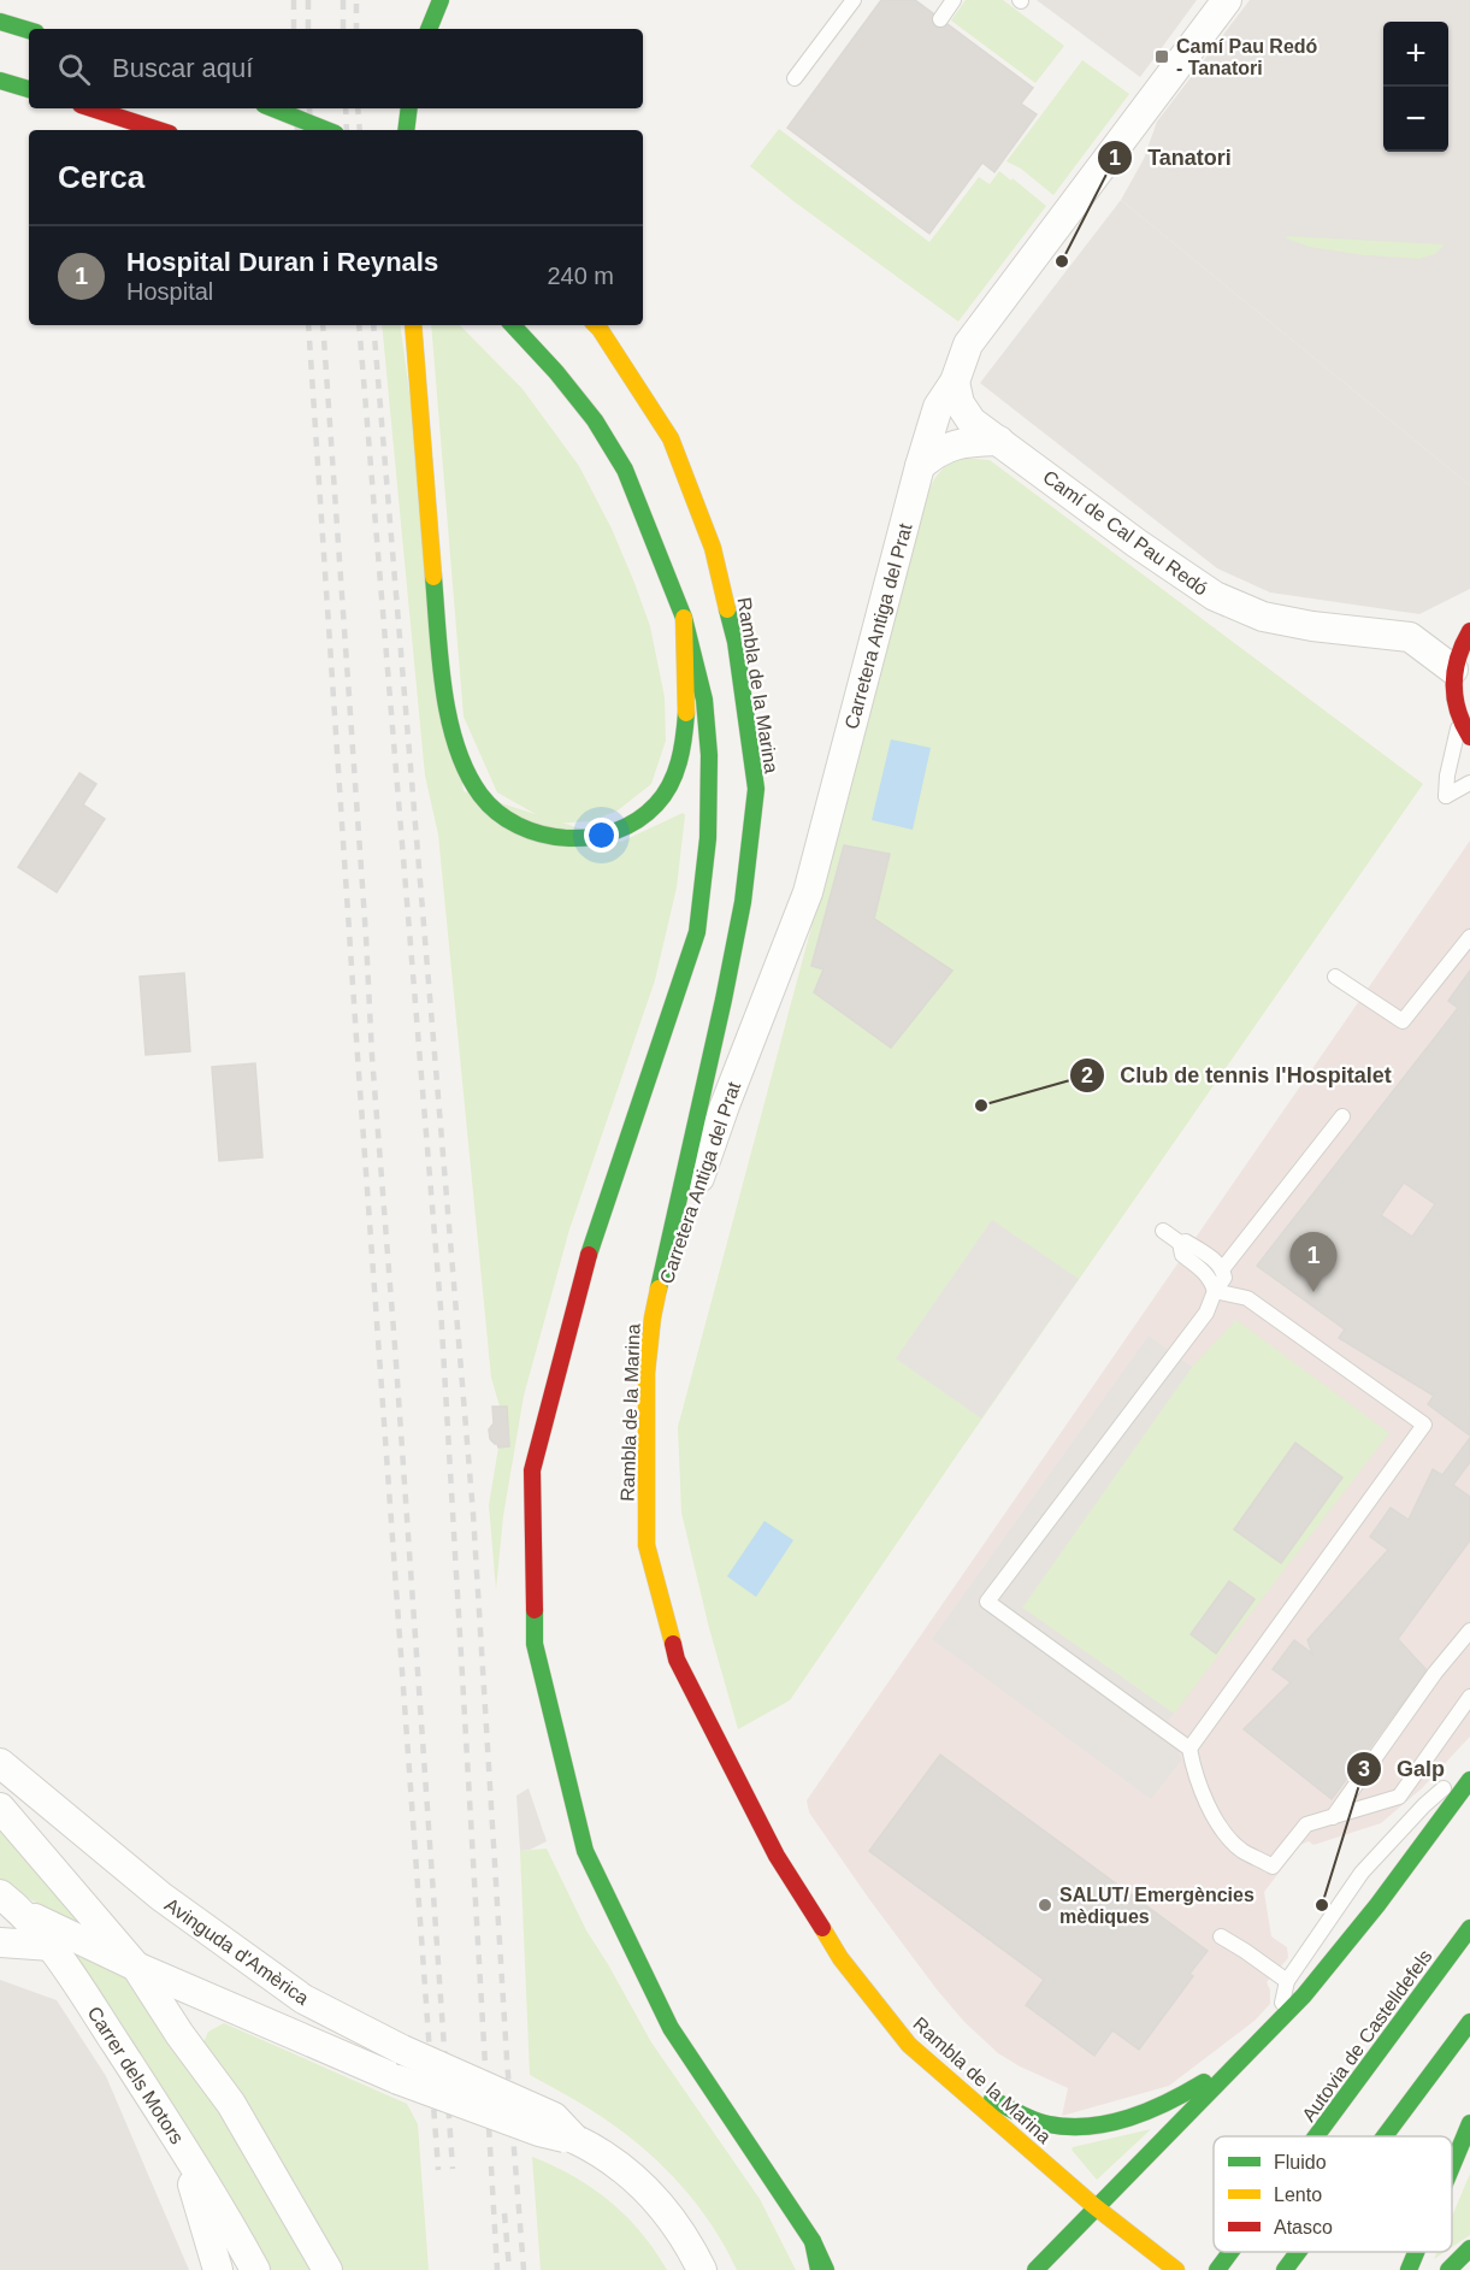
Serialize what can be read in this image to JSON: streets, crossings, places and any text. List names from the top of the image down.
{
  "streets": {
    "main road": ["Rambla de la Marina", "Autovia de Castelldefels"],
    "street": [
      "Camí de Cal Pau Redó",
      "Carretera Antiga del Prat",
      "Avinguda d'Amèrica",
      "Carrer dels Motors"
    ]
  },
  "crossings": [
    ["Camí de Cal Pau Redó", "Carretera Antiga del Prat"],
    ["Carretera Antiga del Prat", "Rambla de la Marina"],
    ["Avinguda d'Amèrica", "Carrer dels Motors"]
  ],
  "places": {
    "transit": ["Camí Pau Redó - Tanatori"],
    "other": [
      "Tanatori",
      "Club de tennis l'Hospitalet",
      "SALUT/ Emergències mèdiques",
      "Galp"
    ]
  },
  "legend": ["Fluido", "Lento", "Atasco"],
  "page": {
    "map_buttons": ["+", "−"],
    "search": "Buscar aquí",
    "heading": "Cerca",
    "list": [
      {
        "mark": "1",
        "name": "Hospital Duran i Reynals",
        "note": "Hospital",
        "value": "240 m"
      }
    ],
    "pins": "1"
  }
}
